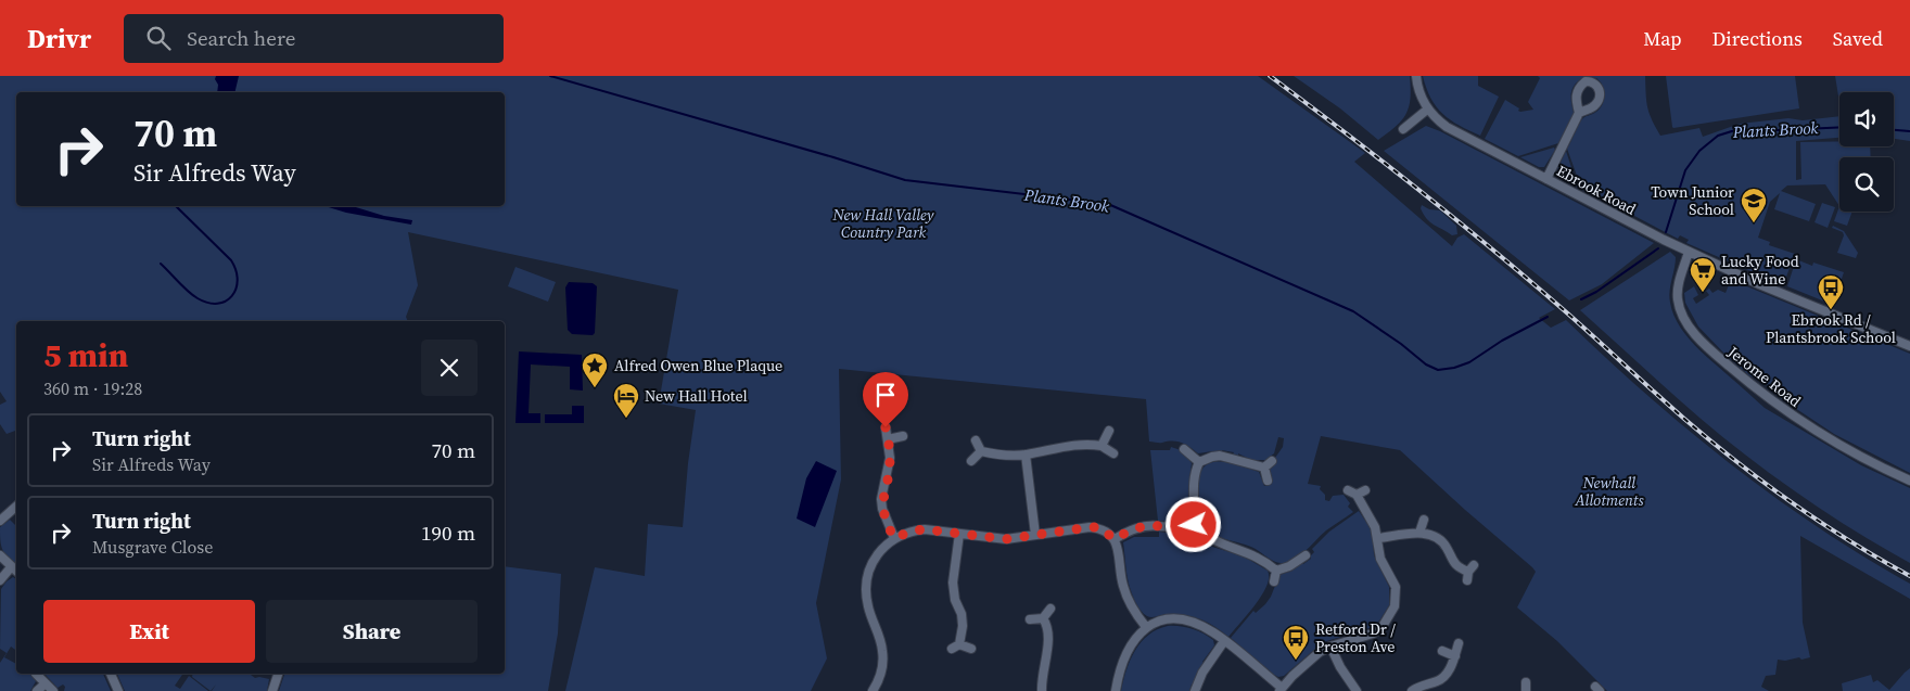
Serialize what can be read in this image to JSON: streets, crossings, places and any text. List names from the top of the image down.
{
  "streets": {
    "street": ["Ebrook Road", "Jerome Road"]
  },
  "crossings": [
    ["Ebrook Road", "Jerome Road"]
  ],
  "water": ["Plants Brook"],
  "parks": ["New Hall Valley Country Park", "Newhall Allotments"],
  "places": {
    "school or university": ["Town Junior School"],
    "supermarket": ["Lucky Food and Wine"],
    "bus stop": ["Ebrook Rd / Plantsbrook School", "Retford Dr / Preston Ave"],
    "place": ["Alfred Owen Blue Plaque"],
    "hotel": ["New Hall Hotel"]
  },
  "page": {
    "header": "Drivr",
    "search": "Search here",
    "nav": ["Map", "Directions", "Saved"],
    "turn": ["70 m", "Sir Alfreds Way"],
    "heading": ["5 min", "360 m · 19:28"],
    "list": [
      {
        "name": "Turn right",
        "note": "Sir Alfreds Way",
        "value": "70 m"
      },
      {
        "name": "Turn right",
        "note": "Musgrave Close",
        "value": "190 m"
      }
    ],
    "buttons": ["Exit", "Share"]
  }
}
